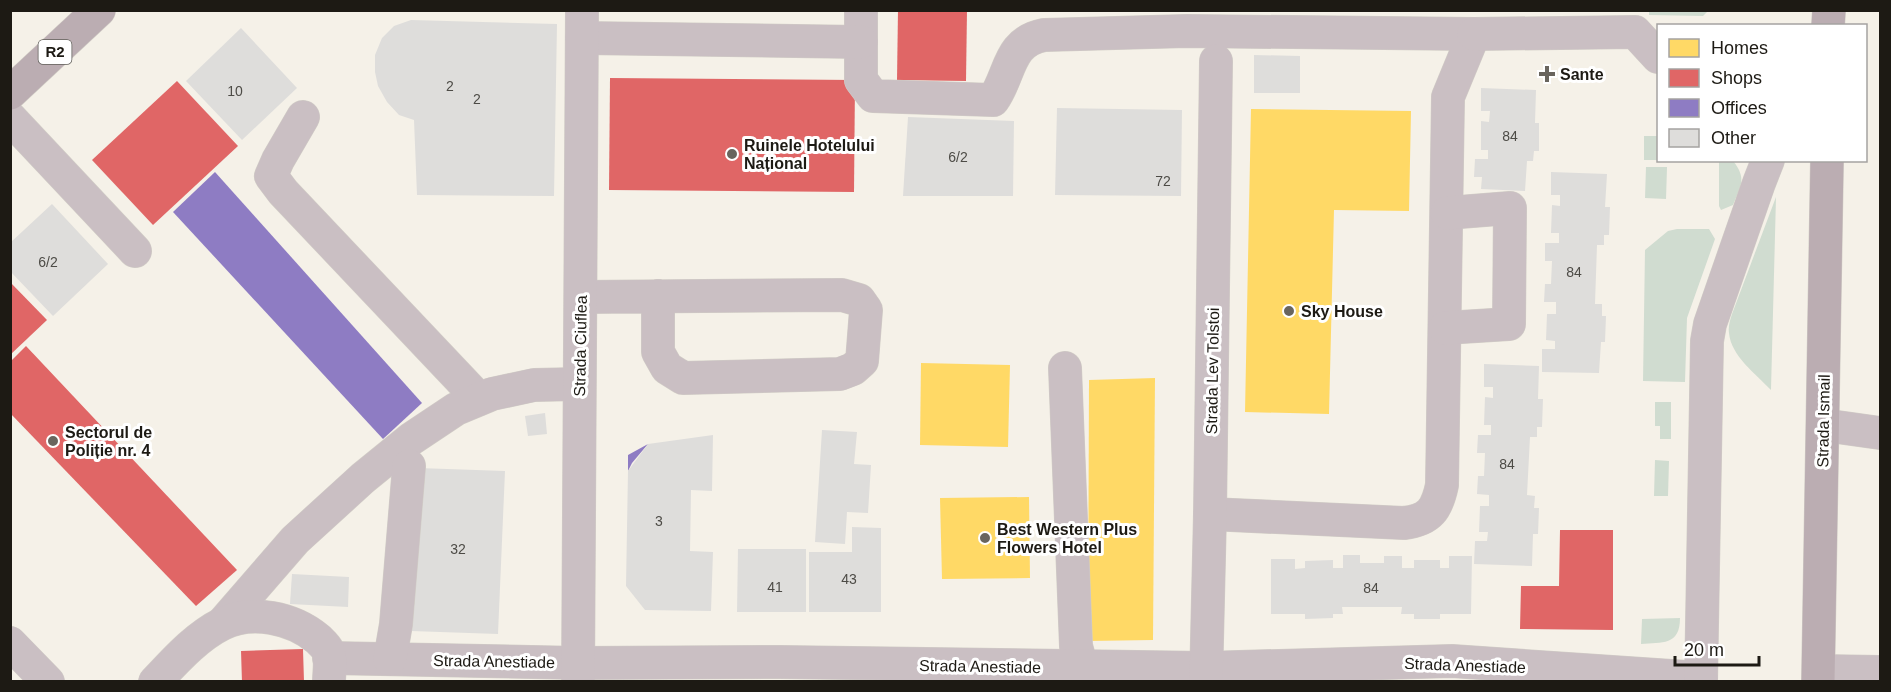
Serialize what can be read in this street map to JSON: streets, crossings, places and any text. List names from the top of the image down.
{
  "streets": {
    "main road": ["R2", "Strada Ismail"],
    "street": ["Strada Ciuflea", "Strada Lev Tolstoi", "Strada Anestiade"]
  },
  "crossings": [
    ["Strada Ciuflea", "Strada Anestiade"],
    ["Strada Lev Tolstoi", "Strada Anestiade"]
  ],
  "places": {
    "health": ["Sante"],
    "other": [
      "Ruinele Hotelului Național",
      "Sky House",
      "Sectorul de Poliție nr. 4",
      "Best Western Plus Flowers Hotel"
    ]
  },
  "house_numbers": [
    "2",
    "10",
    "2",
    "84",
    "6/2",
    "72",
    "6/2",
    "84",
    "84",
    "3",
    "32",
    "43",
    "41",
    "84"
  ],
  "legend": [
    "Homes",
    "Shops",
    "Offices",
    "Other"
  ],
  "scale_bar": "20 m"
}
